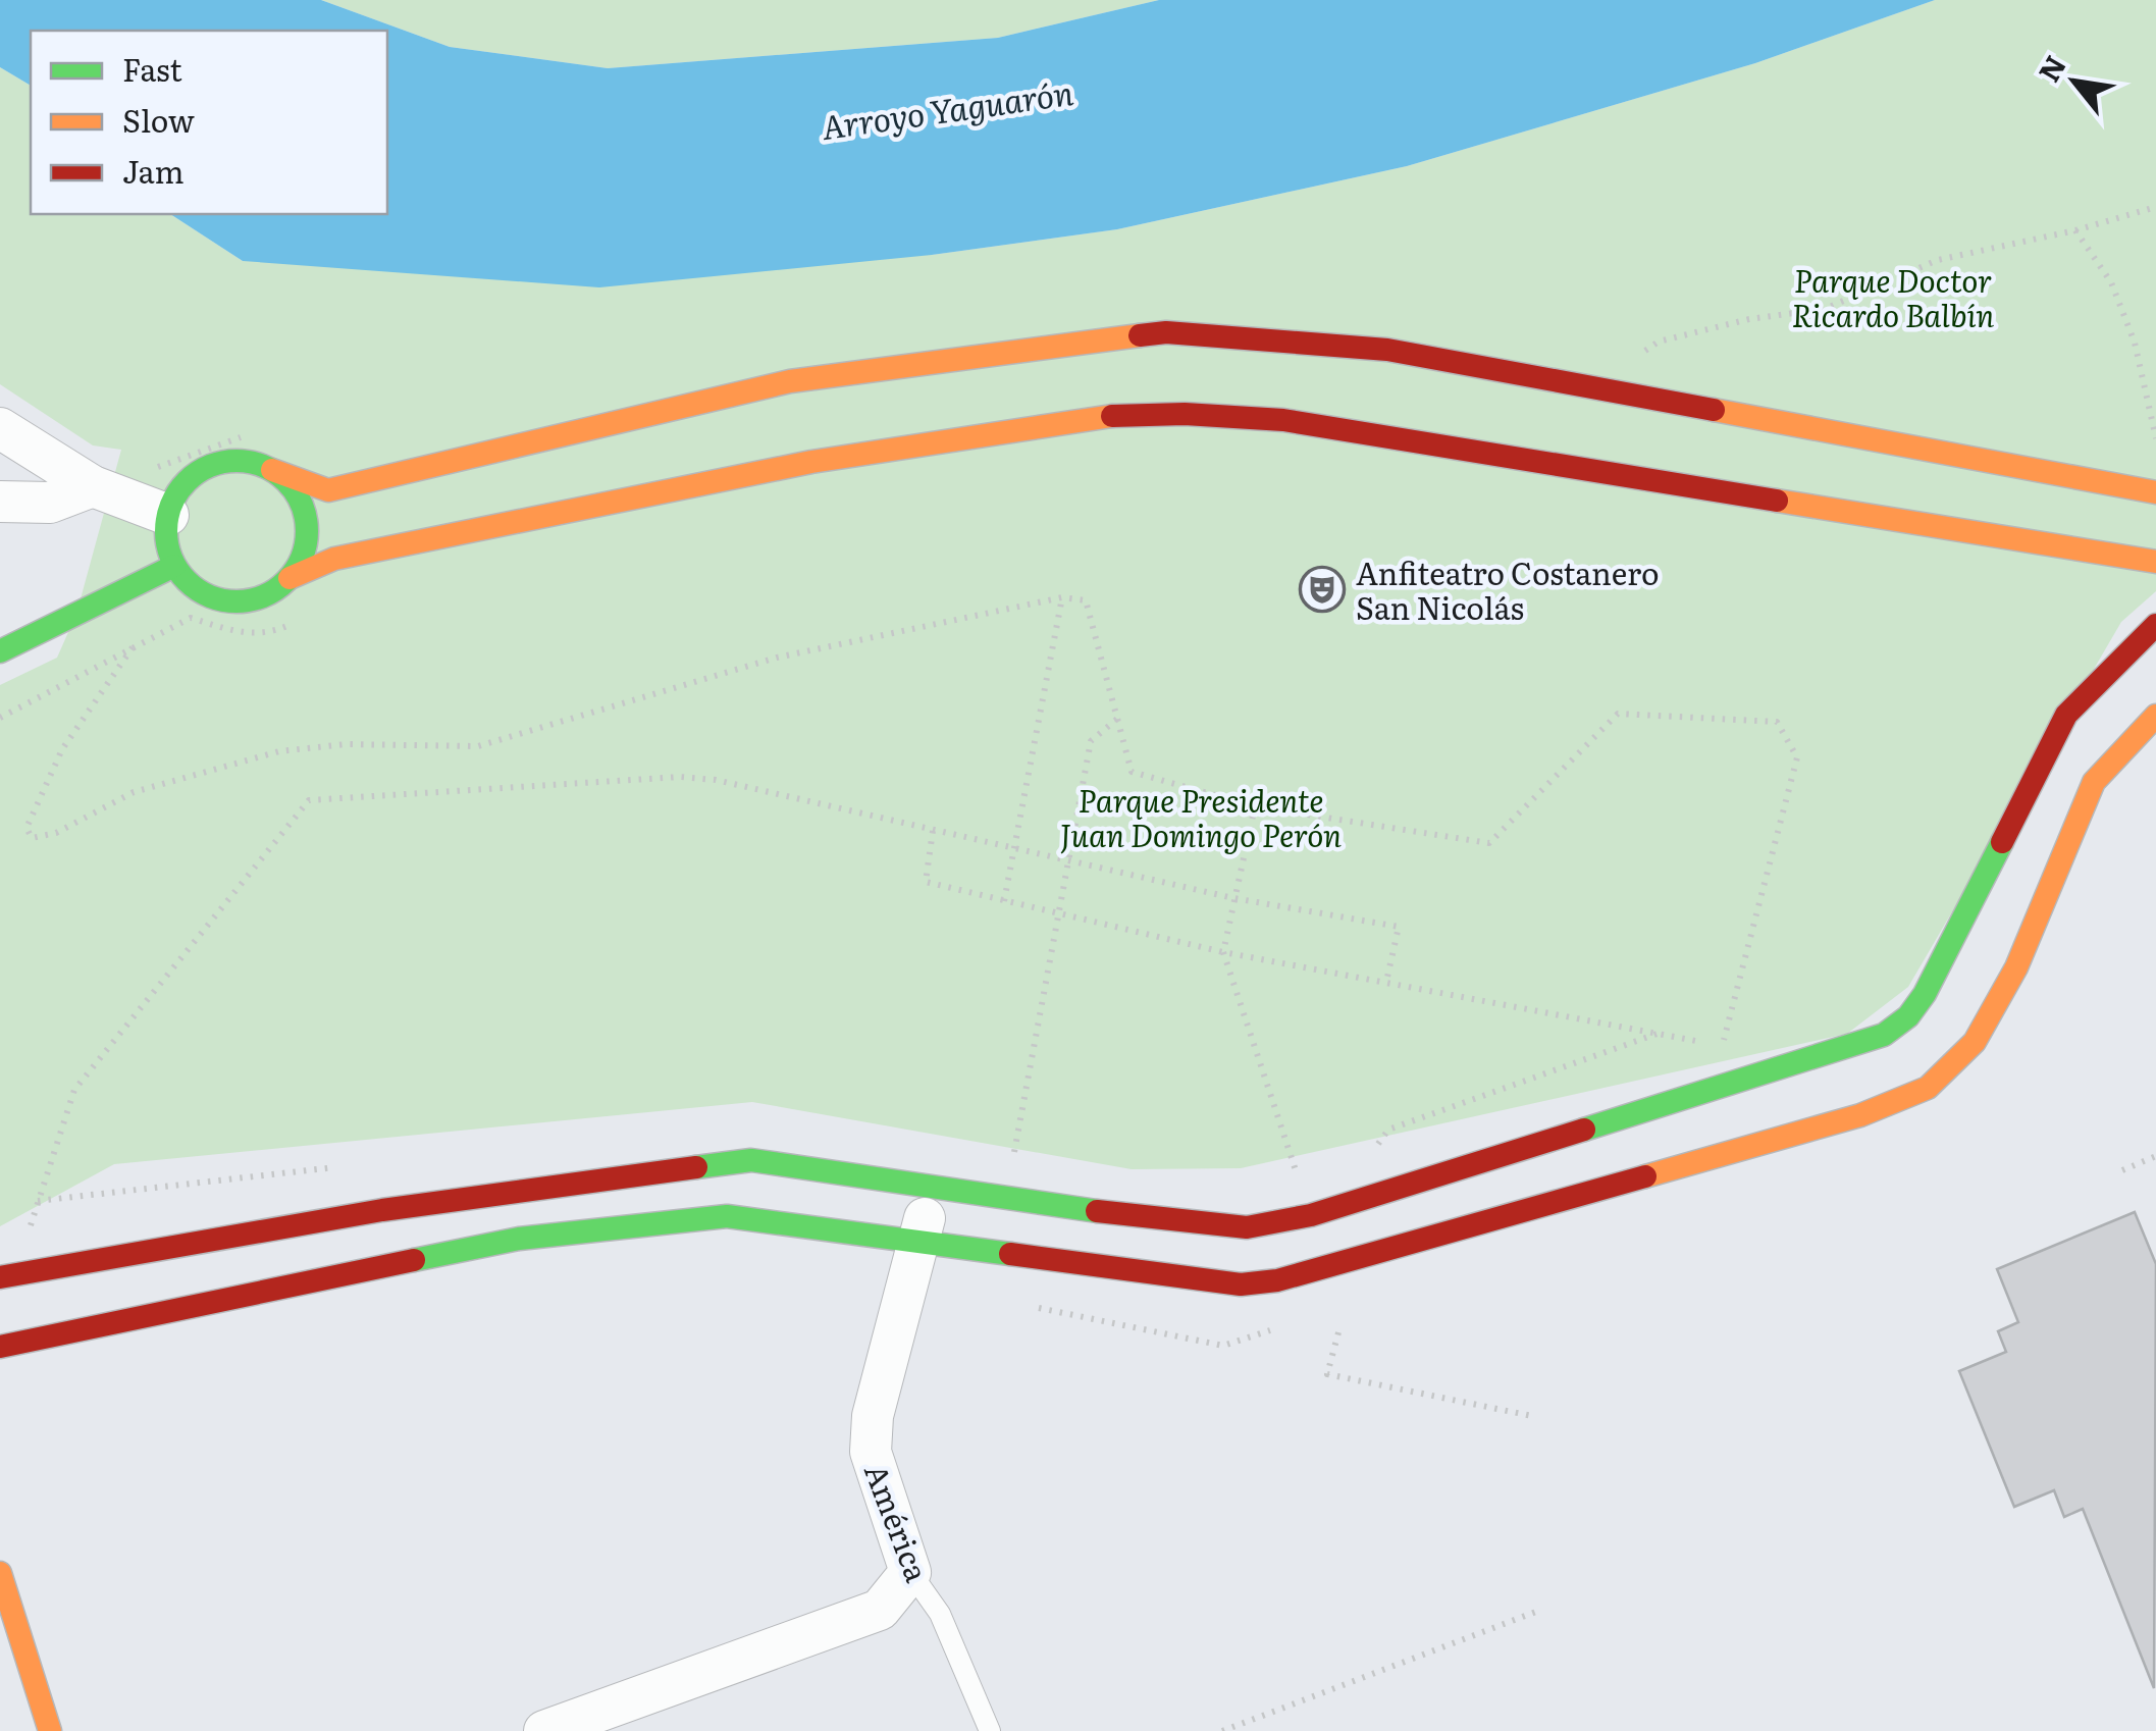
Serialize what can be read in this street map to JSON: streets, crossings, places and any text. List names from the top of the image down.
{
  "streets": {
    "street": ["América"]
  },
  "water": ["Arroyo Yaguarón"],
  "parks": ["Parque Doctor Ricardo Balbín", "Parque Presidente Juan Domingo Perón"],
  "places": {
    "theatre": ["Anfiteatro Costanero San Nicolás"]
  },
  "legend": ["Fast", "Slow", "Jam"],
  "north": "top left"
}
